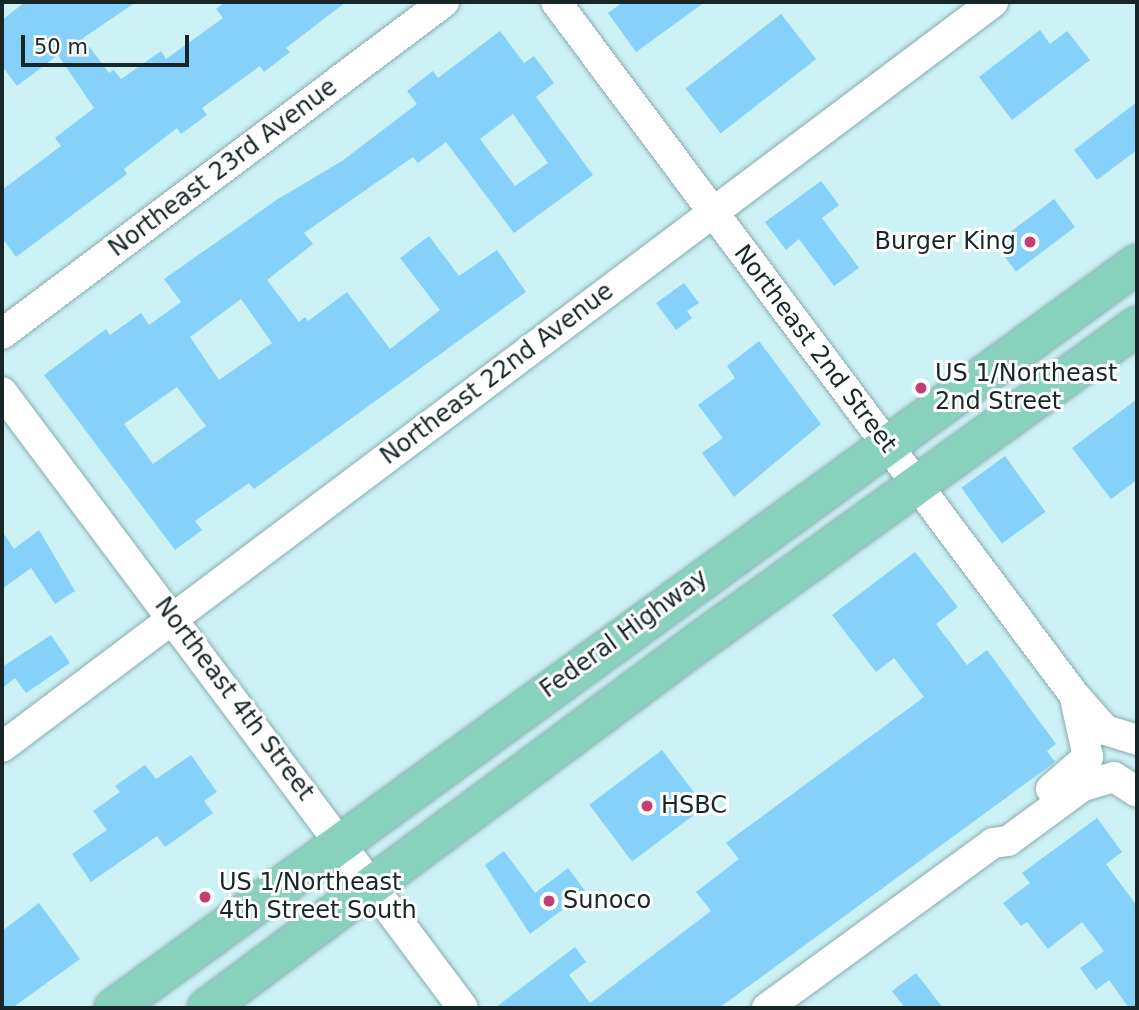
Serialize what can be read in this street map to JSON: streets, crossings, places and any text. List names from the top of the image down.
{
  "streets": {
    "main road": ["Federal Highway"],
    "street": [
      "Northeast 23rd Avenue",
      "Northeast 2nd Street",
      "Northeast 22nd Avenue",
      "Northeast 4th Street"
    ]
  },
  "crossings": [
    ["Northeast 2nd Street", "Northeast 22nd Avenue"],
    ["Northeast 2nd Street", "Federal Highway"],
    ["Northeast 22nd Avenue", "Northeast 4th Street"],
    ["Federal Highway", "Northeast 4th Street"]
  ],
  "places": [
    "Burger King",
    "US 1/Northeast 2nd Street",
    "HSBC",
    "US 1/Northeast 4th Street South",
    "Sunoco"
  ],
  "scale_bar": "50 m"
}
